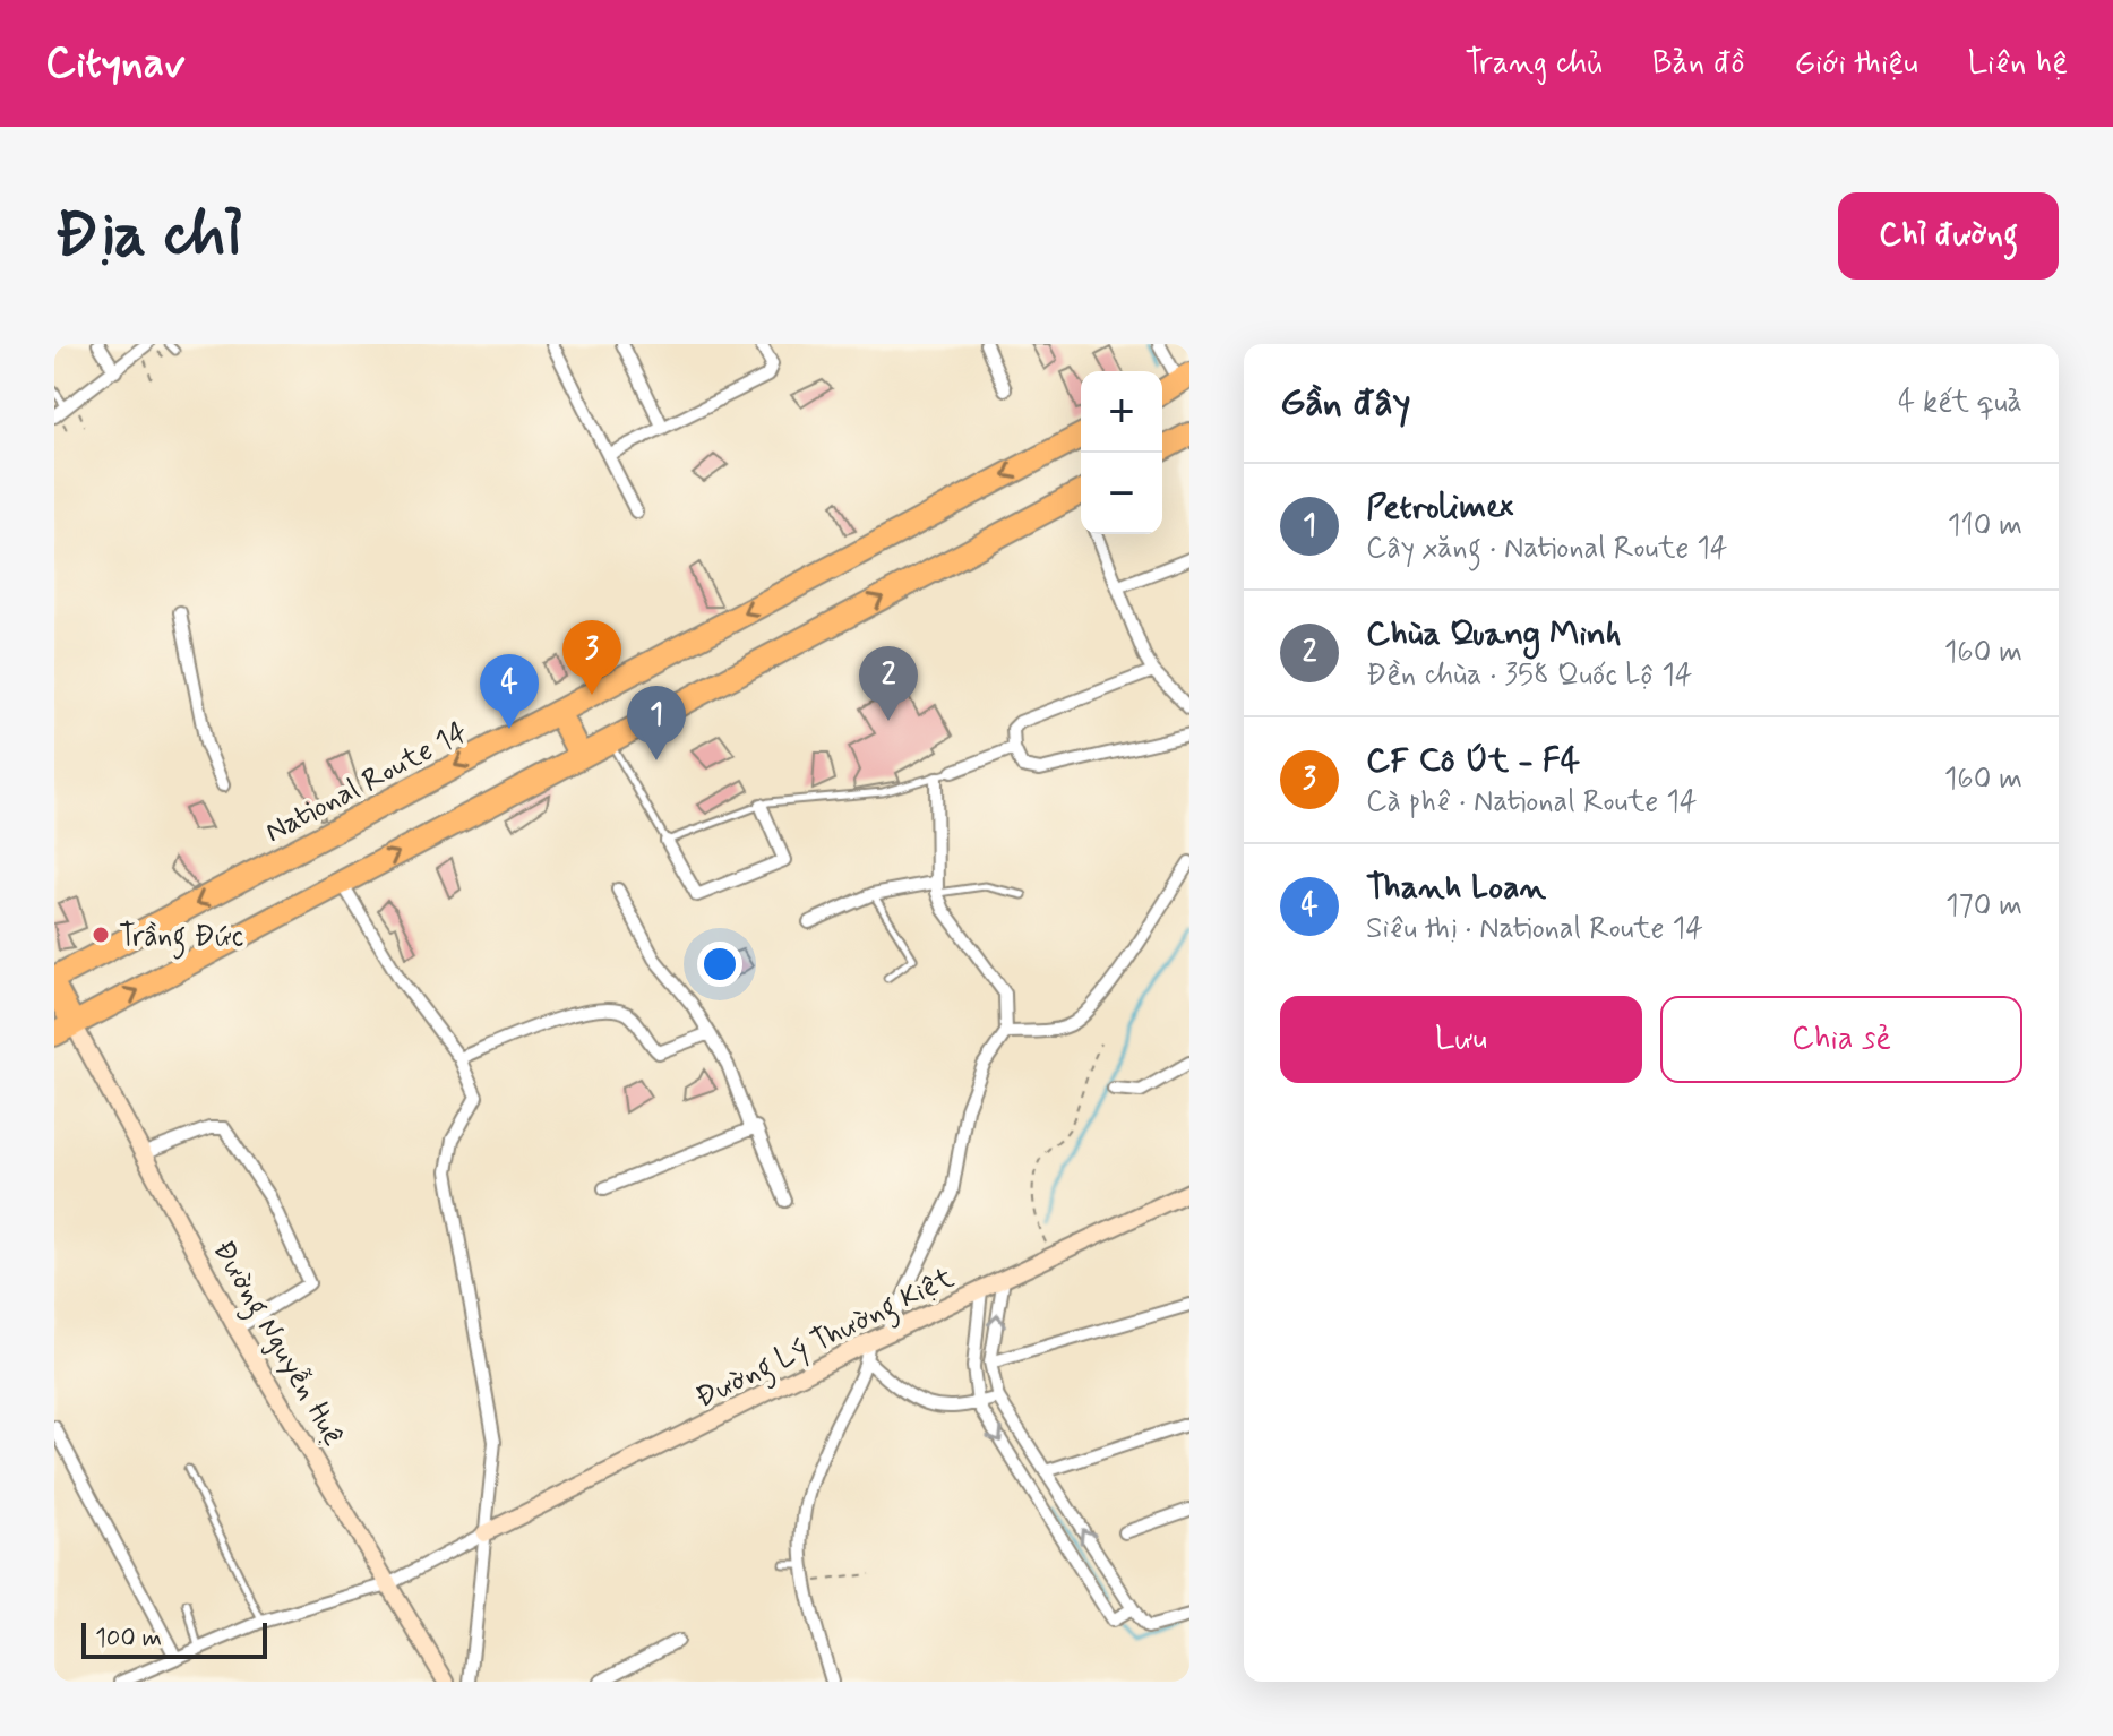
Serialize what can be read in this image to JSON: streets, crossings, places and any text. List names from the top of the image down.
{
  "streets": {
    "highway": ["National Route 14"],
    "street": ["Đường Lý Thường Kiệt", "Đường Nguyễn Huệ"]
  },
  "places": ["Trầng Đức"],
  "scale_bar": "100 m",
  "page": {
    "header": "Citynav",
    "nav": [
      "Trang chủ",
      "Bản đồ",
      "Giới thiệu",
      "Liên hệ"
    ],
    "buttons": [
      "Chỉ đường",
      ["Lưu", "Chia sẻ"]
    ],
    "title": "Địa chỉ",
    "heading": ["Gần đây", "4 kết quả"],
    "map_buttons": ["+", "−"],
    "list": [
      {
        "mark": "1",
        "name": "Petrolimex",
        "note": "Cây xăng · National Route 14",
        "value": "110 m"
      },
      {
        "mark": "2",
        "name": "Chùa Quang Minh",
        "note": "Đền chùa · 358 Quốc Lộ 14",
        "value": "160 m"
      },
      {
        "mark": "3",
        "name": "CF Cô Út - F4",
        "note": "Cà phê · National Route 14",
        "value": "160 m"
      },
      {
        "mark": "4",
        "name": "Thanh Loan",
        "note": "Siêu thị · National Route 14",
        "value": "170 m"
      }
    ],
    "pins": [
      "3",
      "2",
      "4",
      "1"
    ],
    "scale": "100 m"
  }
}
